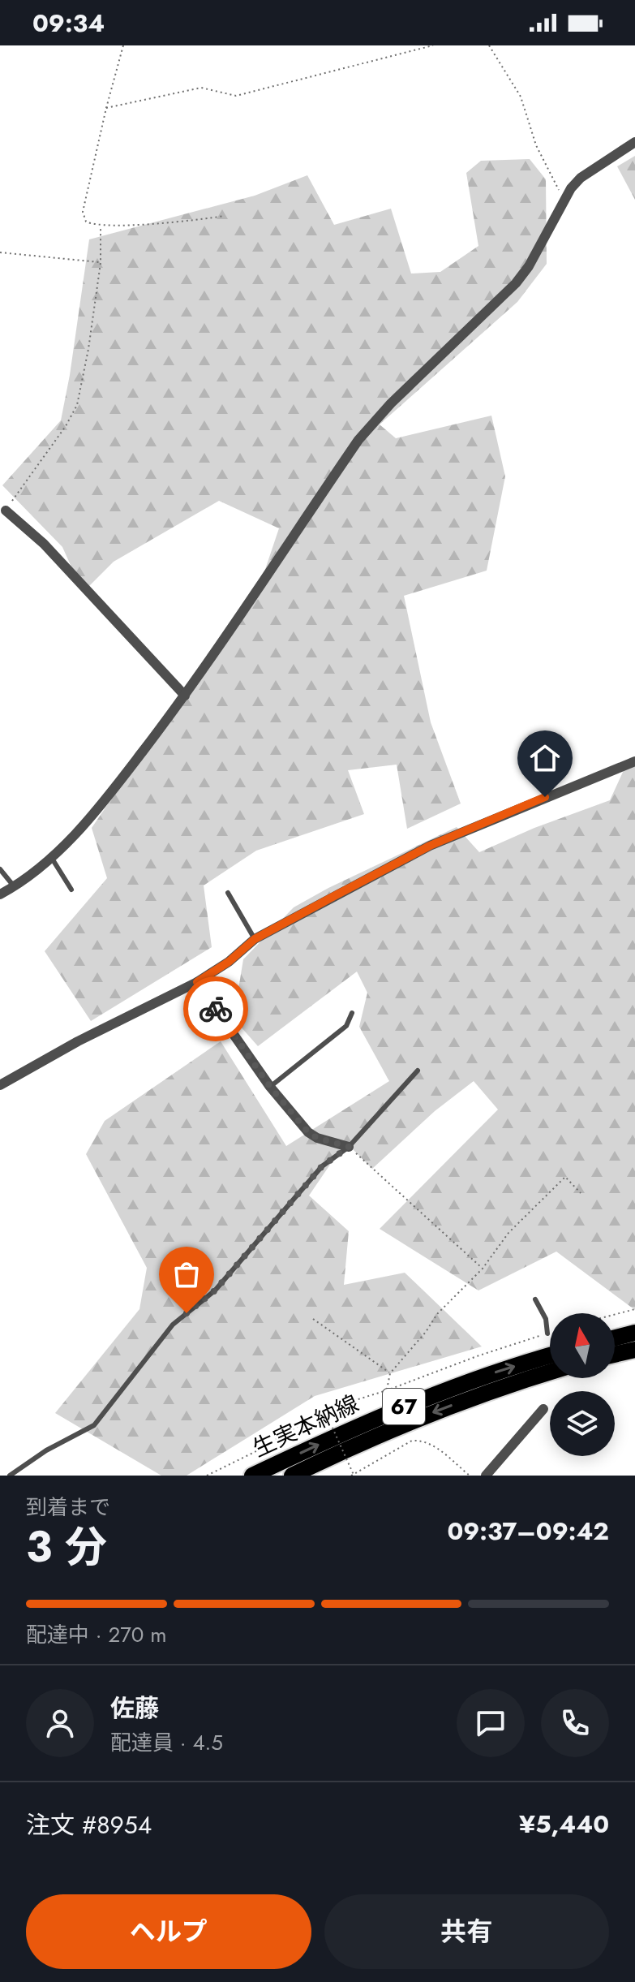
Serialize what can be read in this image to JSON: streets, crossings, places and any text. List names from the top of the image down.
{
  "streets": {
    "main road": ["67", "生実本納線"]
  },
  "north": "top",
  "page": {
    "status": "09:34",
    "heading": ["3 分", "到着まで", "09:37–09:42"],
    "panel": [
      "佐藤",
      "配達員 · 4.5",
      "注文 #8954",
      "¥5,440"
    ],
    "bar": "配達中 · 270 m",
    "buttons": ["ヘルプ", "共有"]
  }
}
